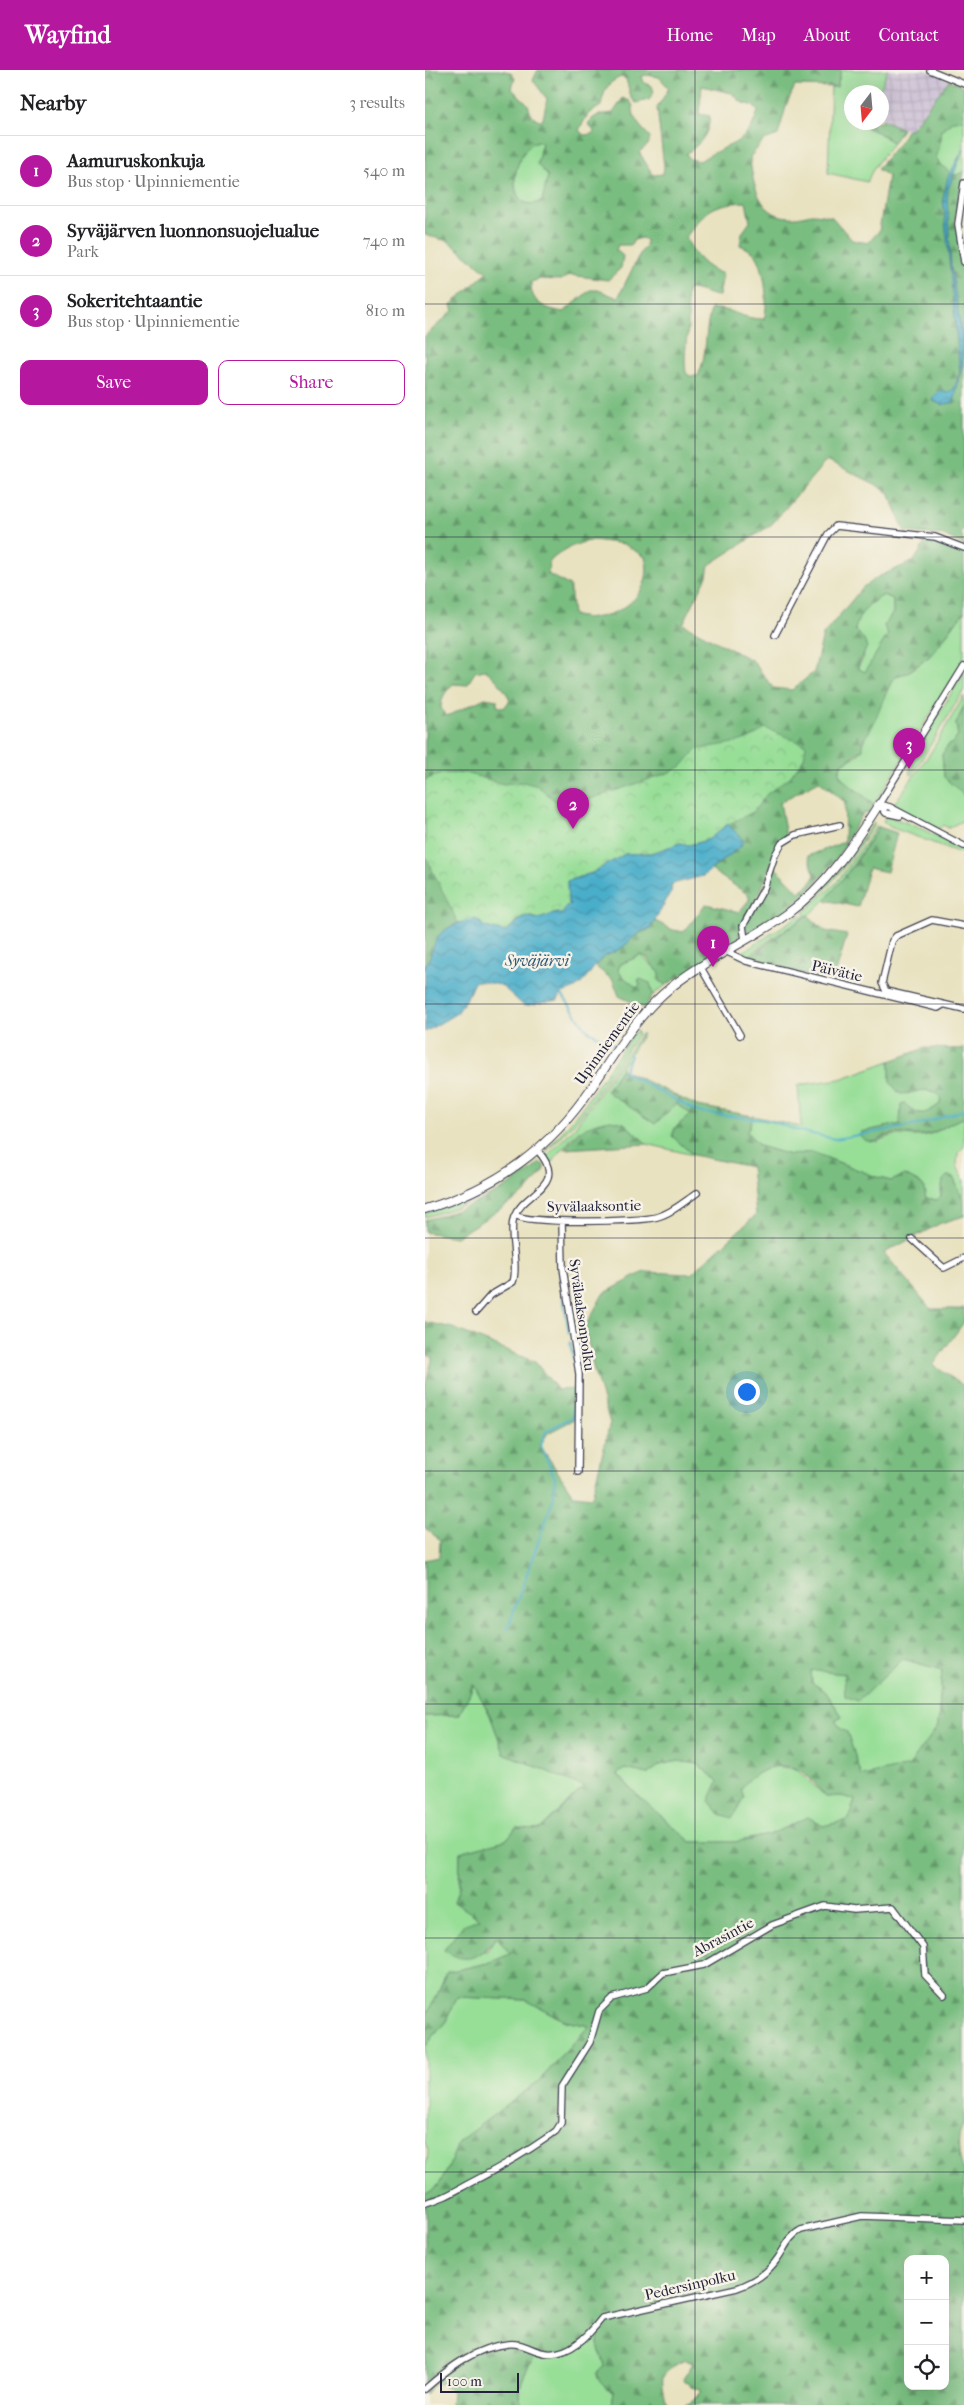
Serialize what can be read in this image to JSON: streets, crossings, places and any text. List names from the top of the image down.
{
  "streets": {
    "main road": ["Upinniementie"],
    "street": [
      "Päivätie",
      "Syvälaaksontie",
      "Syvälaaksonpolku",
      "Abrasintie",
      "Pedersinpolku"
    ]
  },
  "crossings": [
    ["Päivätie", "Upinniementie"],
    ["Syvälaaksontie", "Syvälaaksonpolku"]
  ],
  "water": ["Syväjärvi"],
  "scale_bar": "100 m",
  "north": "bottom",
  "page": {
    "header": "Wayfind",
    "nav": [
      "Home",
      "Map",
      "About",
      "Contact"
    ],
    "heading": ["Nearby", "3 results"],
    "list": [
      {
        "mark": "1",
        "name": "Aamuruskonkuja",
        "note": "Bus stop · Upinniementie",
        "value": "540 m"
      },
      {
        "mark": "2",
        "name": "Syväjärven luonnonsuojelualue",
        "note": "Park",
        "value": "740 m"
      },
      {
        "mark": "3",
        "name": "Sokeritehtaantie",
        "note": "Bus stop · Upinniementie",
        "value": "810 m"
      }
    ],
    "buttons": ["Save", "Share"],
    "pins": ["3", "2", "1"],
    "map_buttons": ["+", "−"],
    "scale": "100 m"
  }
}
